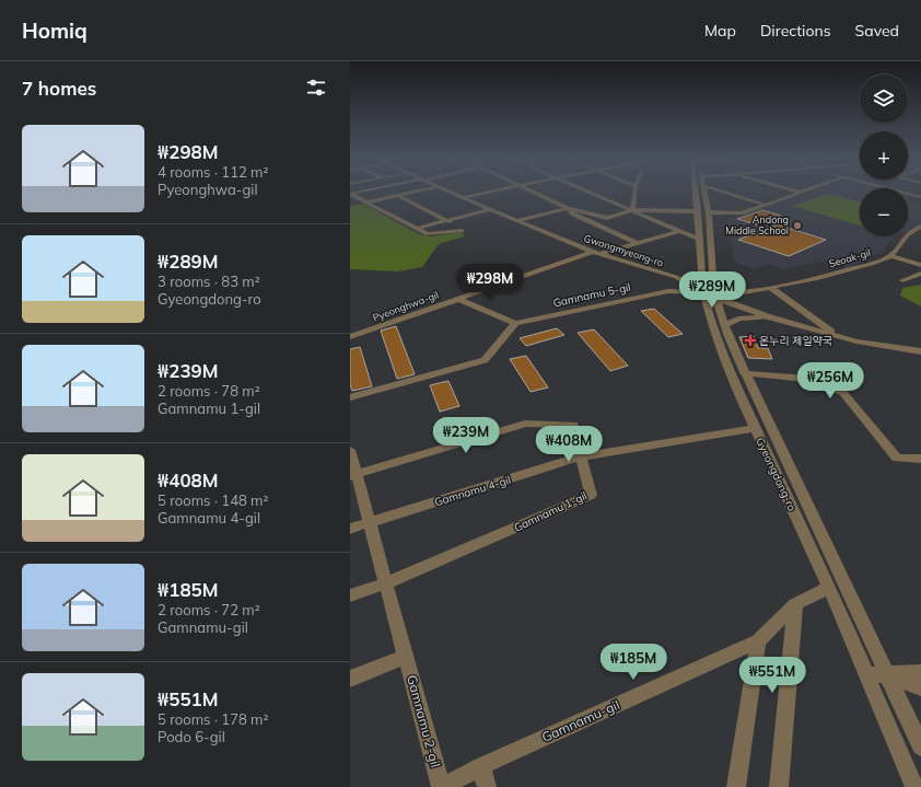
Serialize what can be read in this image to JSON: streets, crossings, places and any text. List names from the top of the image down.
{
  "streets": {
    "street": [
      "Gwangmyeong-ro",
      "Seoak-gil",
      "Gamnamu 5-gil",
      "Pyeonghwa-gil",
      "Gyeongdong-ro",
      "Gamnamu 4-gil",
      "Gamnamu 1-gil",
      "Gamnamu 2-gil",
      "Gamnamu-gil"
    ]
  },
  "crossings": [
    ["Gwangmyeong-ro", "Seoak-gil"],
    ["Gwangmyeong-ro", "Gamnamu 5-gil"],
    ["Gwangmyeong-ro", "Pyeonghwa-gil"],
    ["Gwangmyeong-ro", "Gyeongdong-ro"],
    ["Seoak-gil", "Gamnamu 5-gil"],
    ["Seoak-gil", "Gyeongdong-ro"],
    ["Gamnamu 5-gil", "Gyeongdong-ro"],
    ["Gyeongdong-ro", "Gamnamu 4-gil"],
    ["Gyeongdong-ro", "Gamnamu-gil"],
    ["Gamnamu 4-gil", "Gamnamu 1-gil"],
    ["Gamnamu 4-gil", "Gamnamu 2-gil"],
    ["Gamnamu 1-gil", "Gamnamu 2-gil"],
    ["Gamnamu 2-gil", "Gamnamu-gil"]
  ],
  "places": {
    "other": ["Andong Middle School"],
    "health": ["온누리 제일약국"]
  },
  "page": {
    "header": "Homiq",
    "nav": ["Map", "Directions", "Saved"],
    "heading": "7 homes",
    "map_buttons": ["+", "−"],
    "list": [
      {
        "name": "₩298M",
        "note": "4 rooms · 112 m² · Pyeonghwa-gil"
      },
      {
        "name": "₩289M",
        "note": "3 rooms · 83 m² · Gyeongdong-ro"
      },
      {
        "name": "₩239M",
        "note": "2 rooms · 78 m² · Gamnamu 1-gil"
      },
      {
        "name": "₩408M",
        "note": "5 rooms · 148 m² · Gamnamu 4-gil"
      },
      {
        "name": "₩185M",
        "note": "2 rooms · 72 m² · Gamnamu-gil"
      },
      {
        "name": "₩551M",
        "note": "5 rooms · 178 m² · Podo 6-gil"
      }
    ],
    "price": [
      "₩298M",
      "₩289M",
      "₩256M",
      "₩239M",
      "₩408M",
      "₩185M",
      "₩551M"
    ]
  }
}
